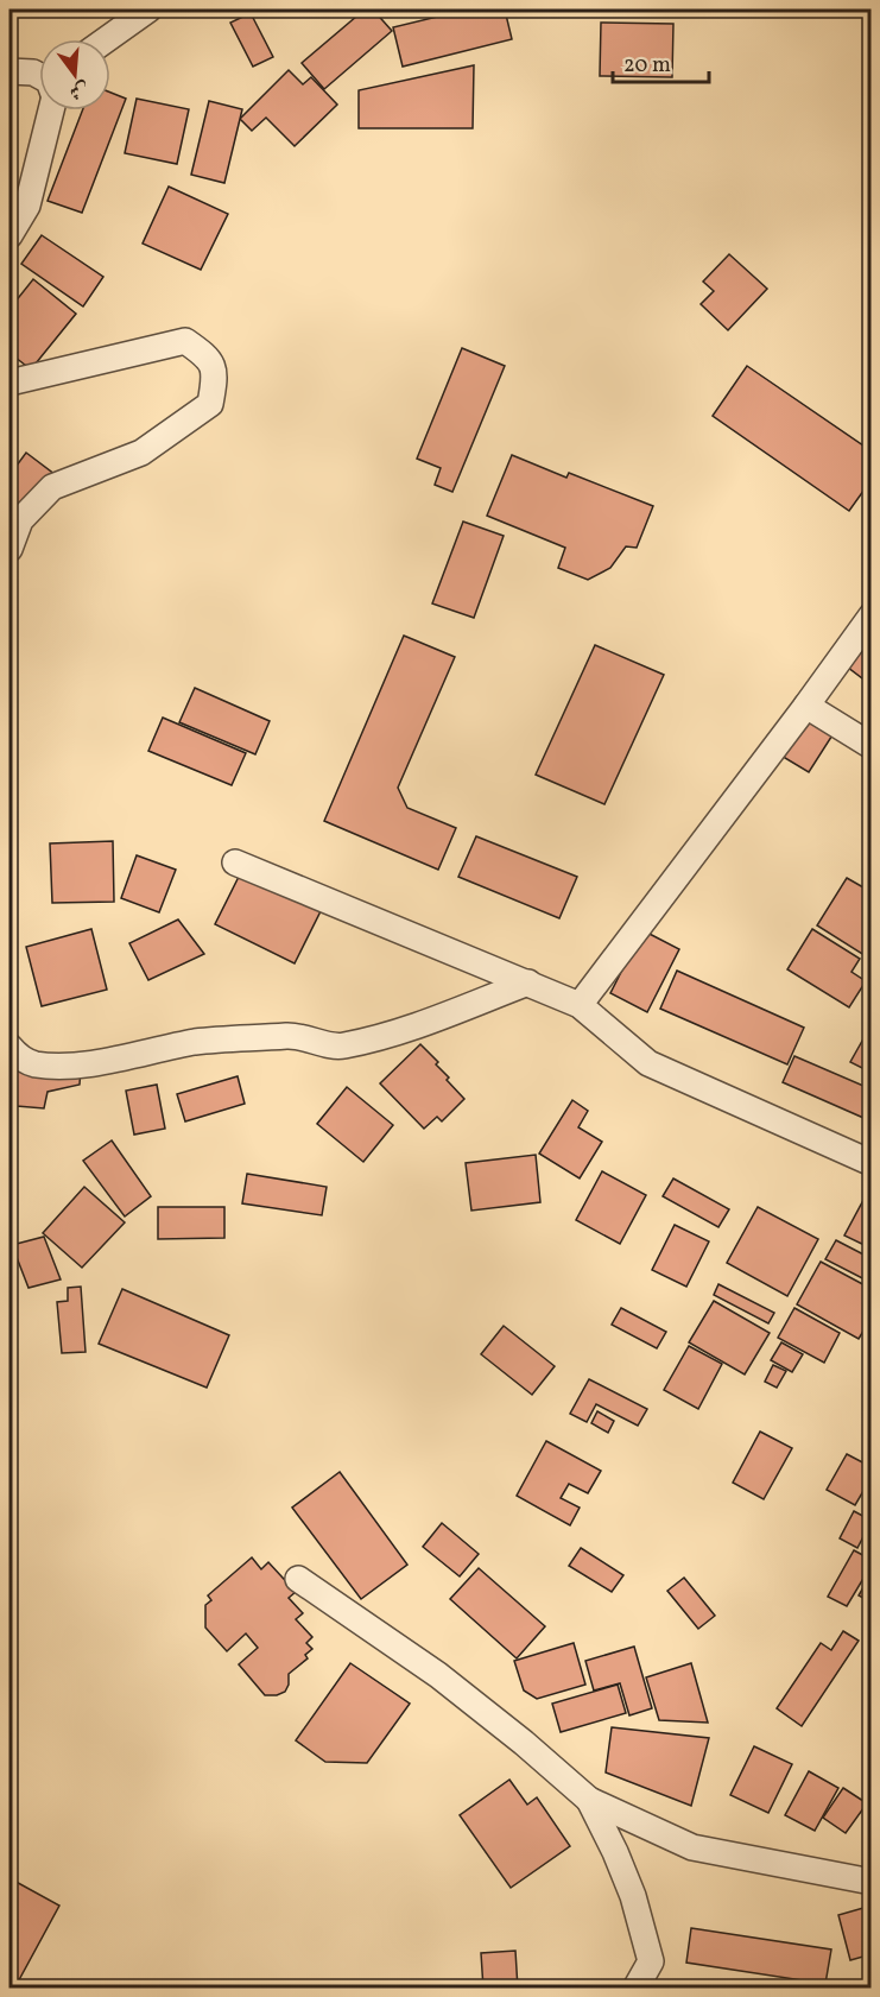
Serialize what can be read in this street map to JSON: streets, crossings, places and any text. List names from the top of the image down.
{
  "scale_bar": "20 m",
  "north": "bottom"
}
